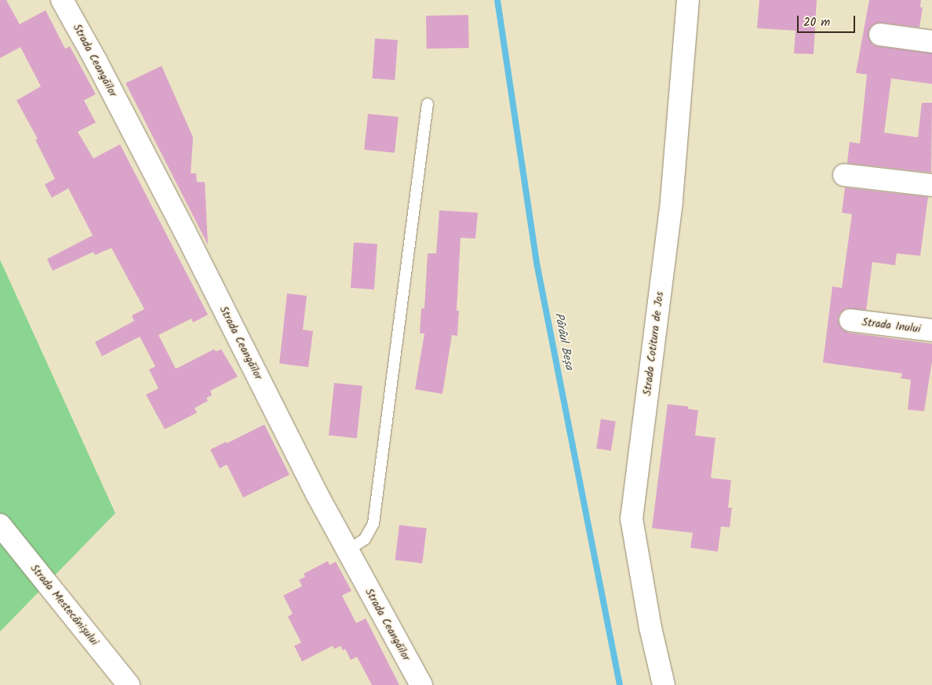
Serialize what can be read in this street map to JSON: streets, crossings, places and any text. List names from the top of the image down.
{
  "streets": {
    "street": [
      "Strada Ceangăilor",
      "Strada Inului",
      "Strada Cotitura de Jos",
      "Strada Mestecănișului"
    ]
  },
  "water": ["Pârâul Beșa"],
  "scale_bar": "20 m"
}
